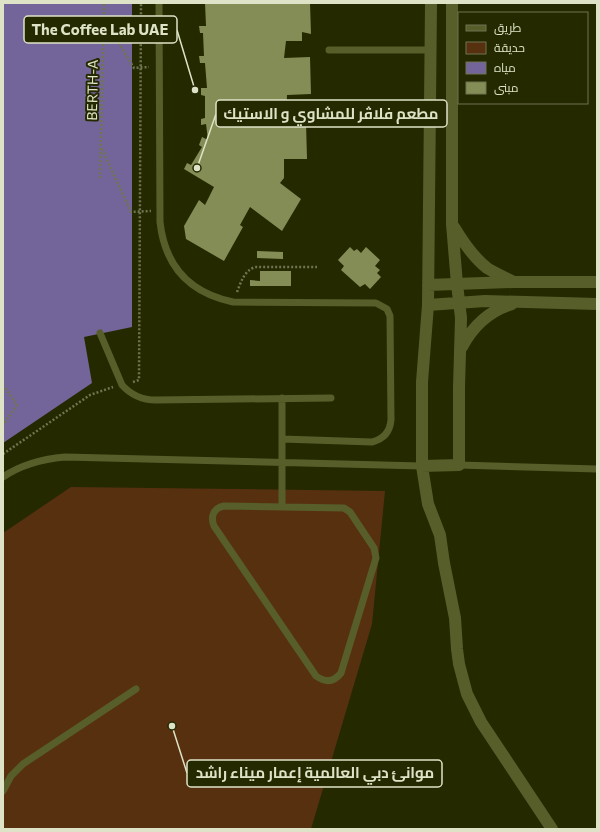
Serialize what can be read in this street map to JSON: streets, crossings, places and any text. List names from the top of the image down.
{
  "streets": {
    "path": ["BERTH-A"]
  },
  "places": ["The Coffee Lab UAE", "مطعم فلاڤر للمشاوي و الاستيك", "موانئ دبي العالمية إعمار ميناء راشد"],
  "legend": [
    "طريق",
    "حديقة",
    "مياه",
    "مبنى"
  ]
}
